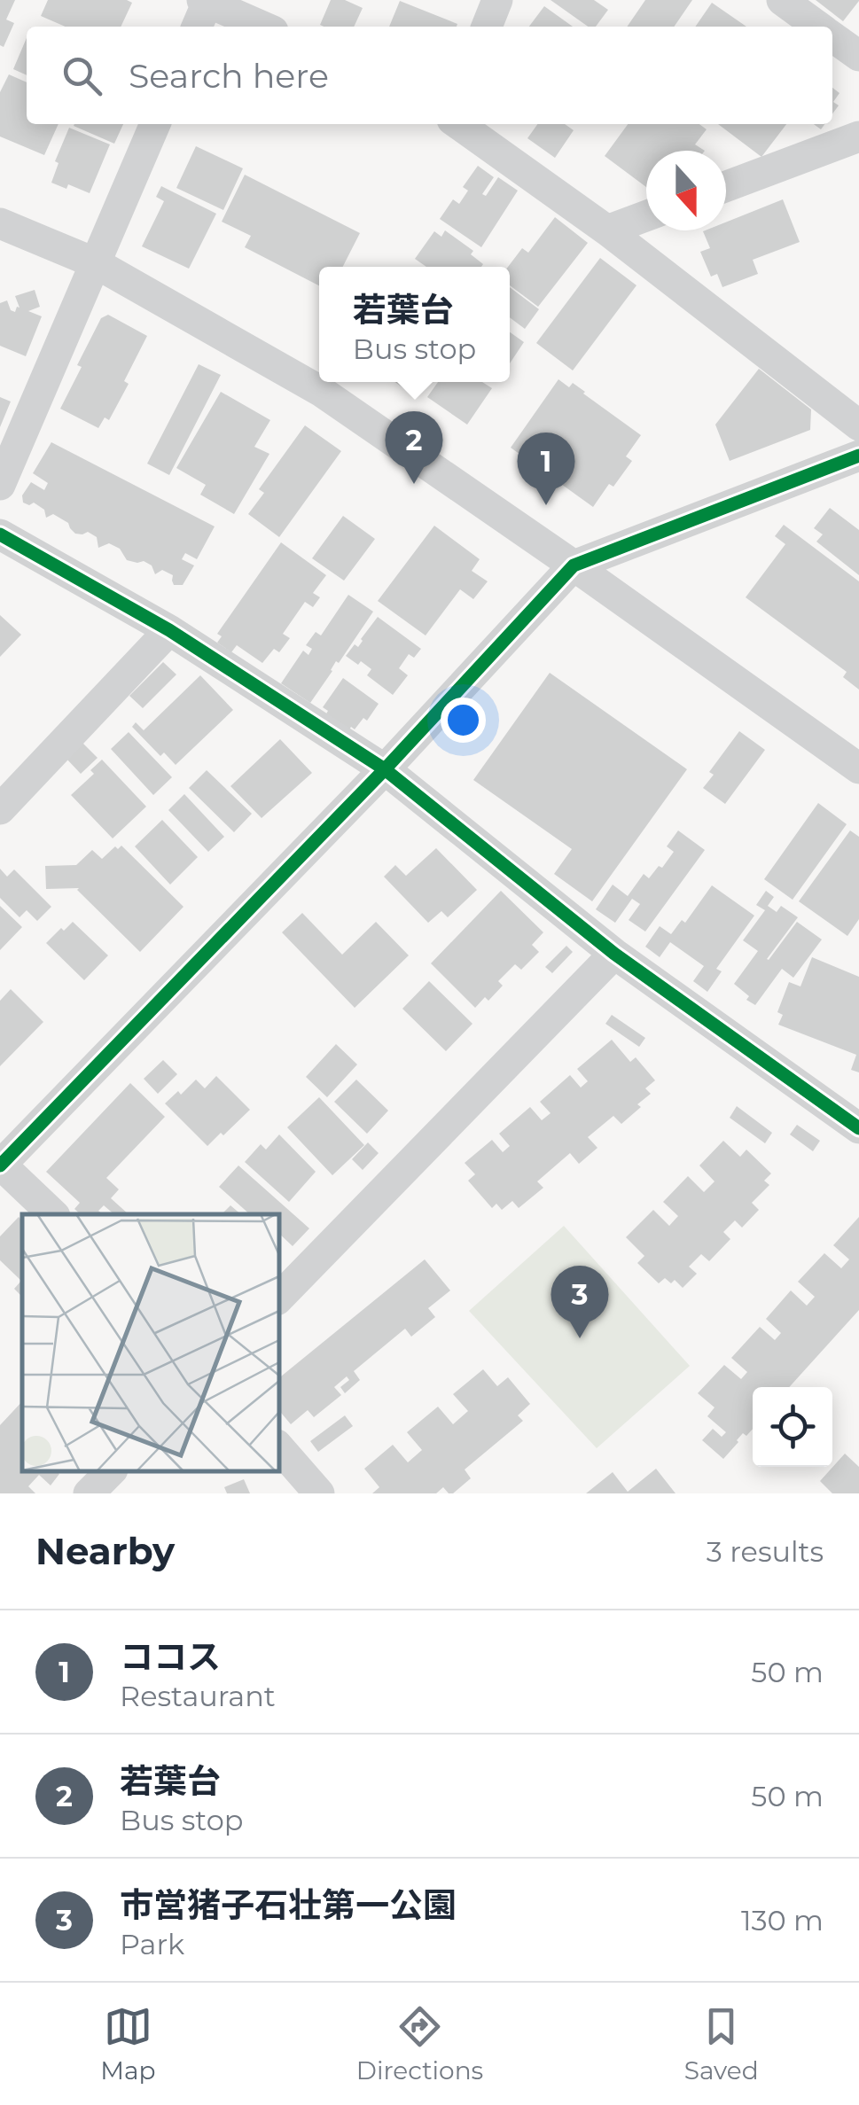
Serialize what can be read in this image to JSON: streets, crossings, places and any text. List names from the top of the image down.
{
  "north": "bottom",
  "page": {
    "search": "Search here",
    "popup": ["若葉台", "Bus stop"],
    "pins": ["2", "1", "3"],
    "heading": ["Nearby", "3 results"],
    "list": [
      {
        "mark": "1",
        "name": "ココス",
        "note": "Restaurant",
        "value": "50 m"
      },
      {
        "mark": "2",
        "name": "若葉台",
        "note": "Bus stop",
        "value": "50 m"
      },
      {
        "mark": "3",
        "name": "市営猪子石壮第一公園",
        "note": "Park",
        "value": "130 m"
      }
    ],
    "nav": ["Map", "Directions", "Saved"]
  }
}
